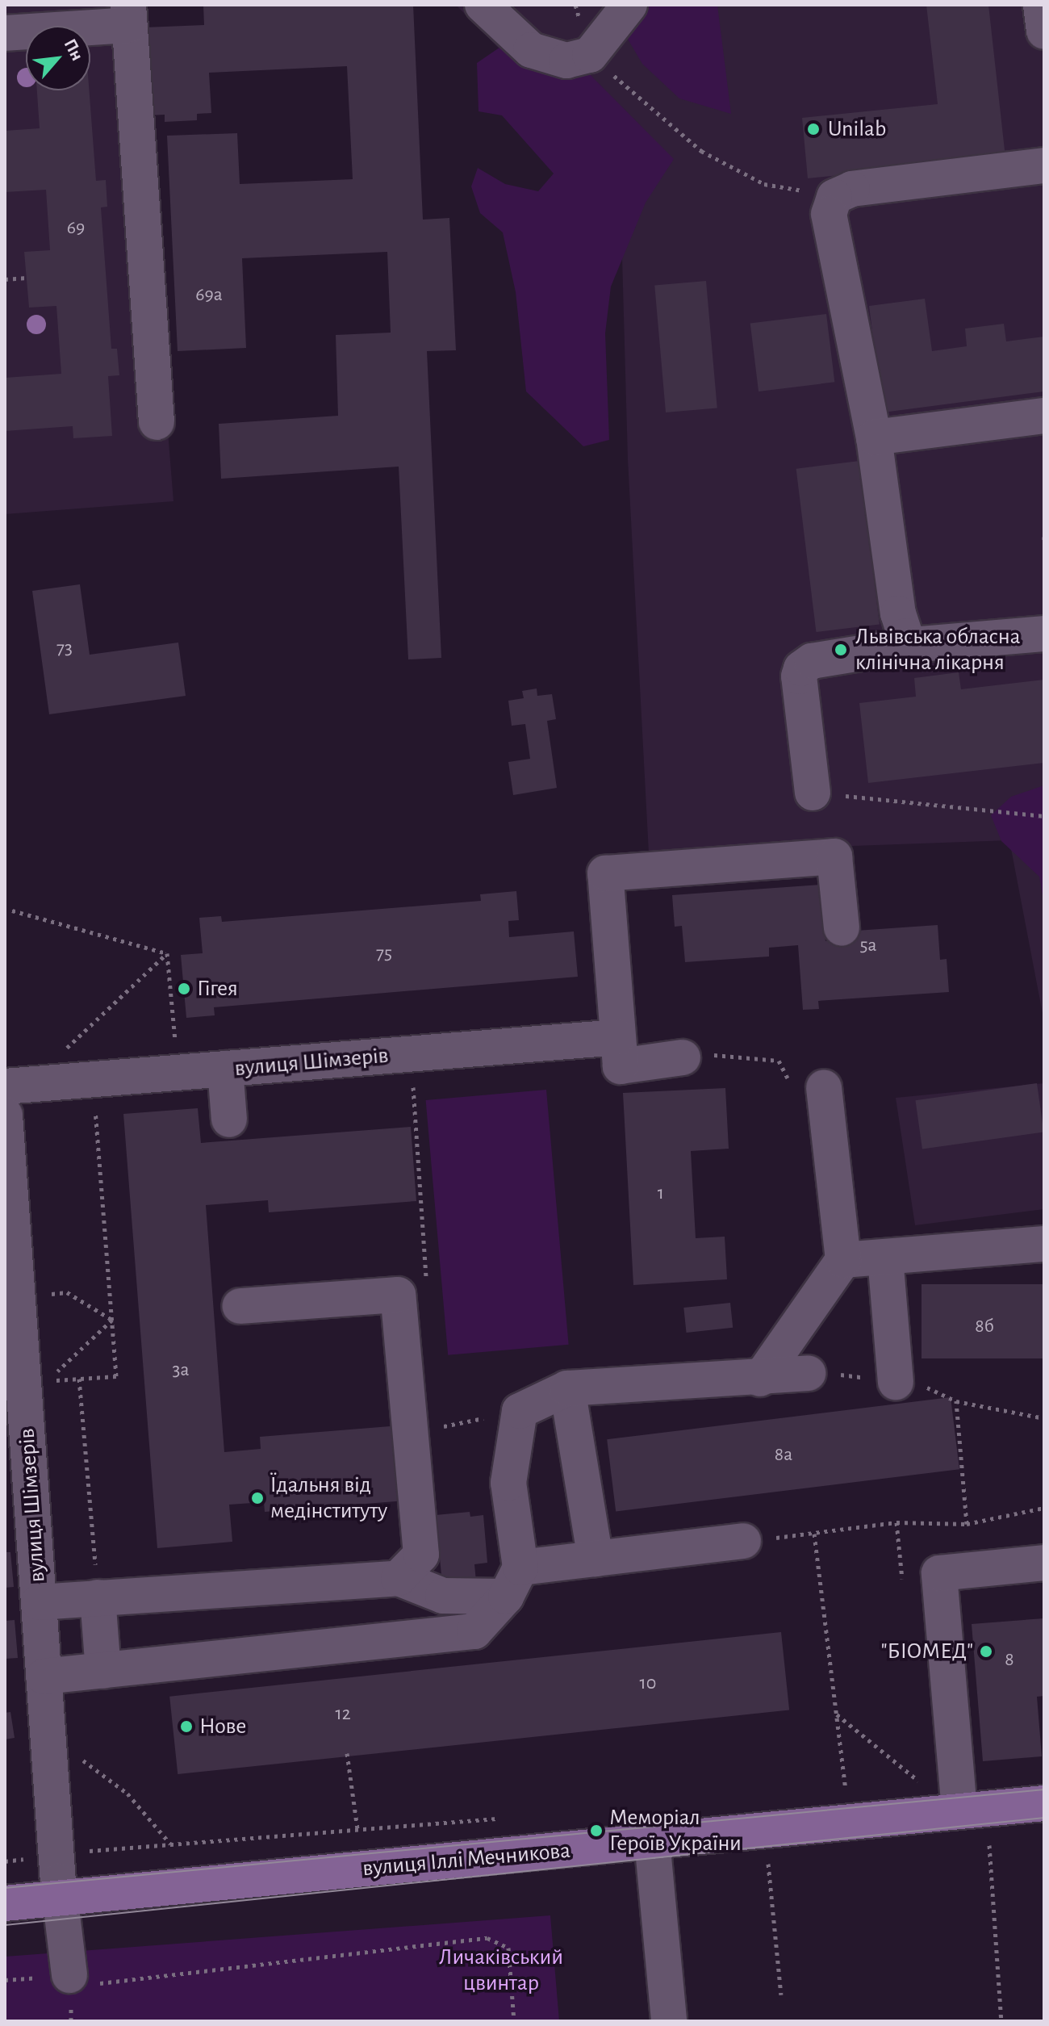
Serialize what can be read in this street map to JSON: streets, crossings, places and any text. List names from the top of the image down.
{
  "streets": {
    "main road": ["вулиця Іллі Мечникова"],
    "street": ["вулиця Шімзерів"]
  },
  "crossings": [
    ["вулиця Шімзерів", "вулиця Іллі Мечникова"]
  ],
  "parks": ["Личаківський цвинтар"],
  "places": [
    "Unilab",
    "Львівська обласна клінічна лікарня",
    "Гігея",
    "Їдальня від медінституту",
    "\"БІОМЕД\"",
    "Нове",
    "Меморіал Героїв України"
  ],
  "house_numbers": [
    "69",
    "69а",
    "73",
    "5а",
    "75",
    "1",
    "8б",
    "3а",
    "8а",
    "8",
    "10",
    "12"
  ],
  "north": "top right"
}
